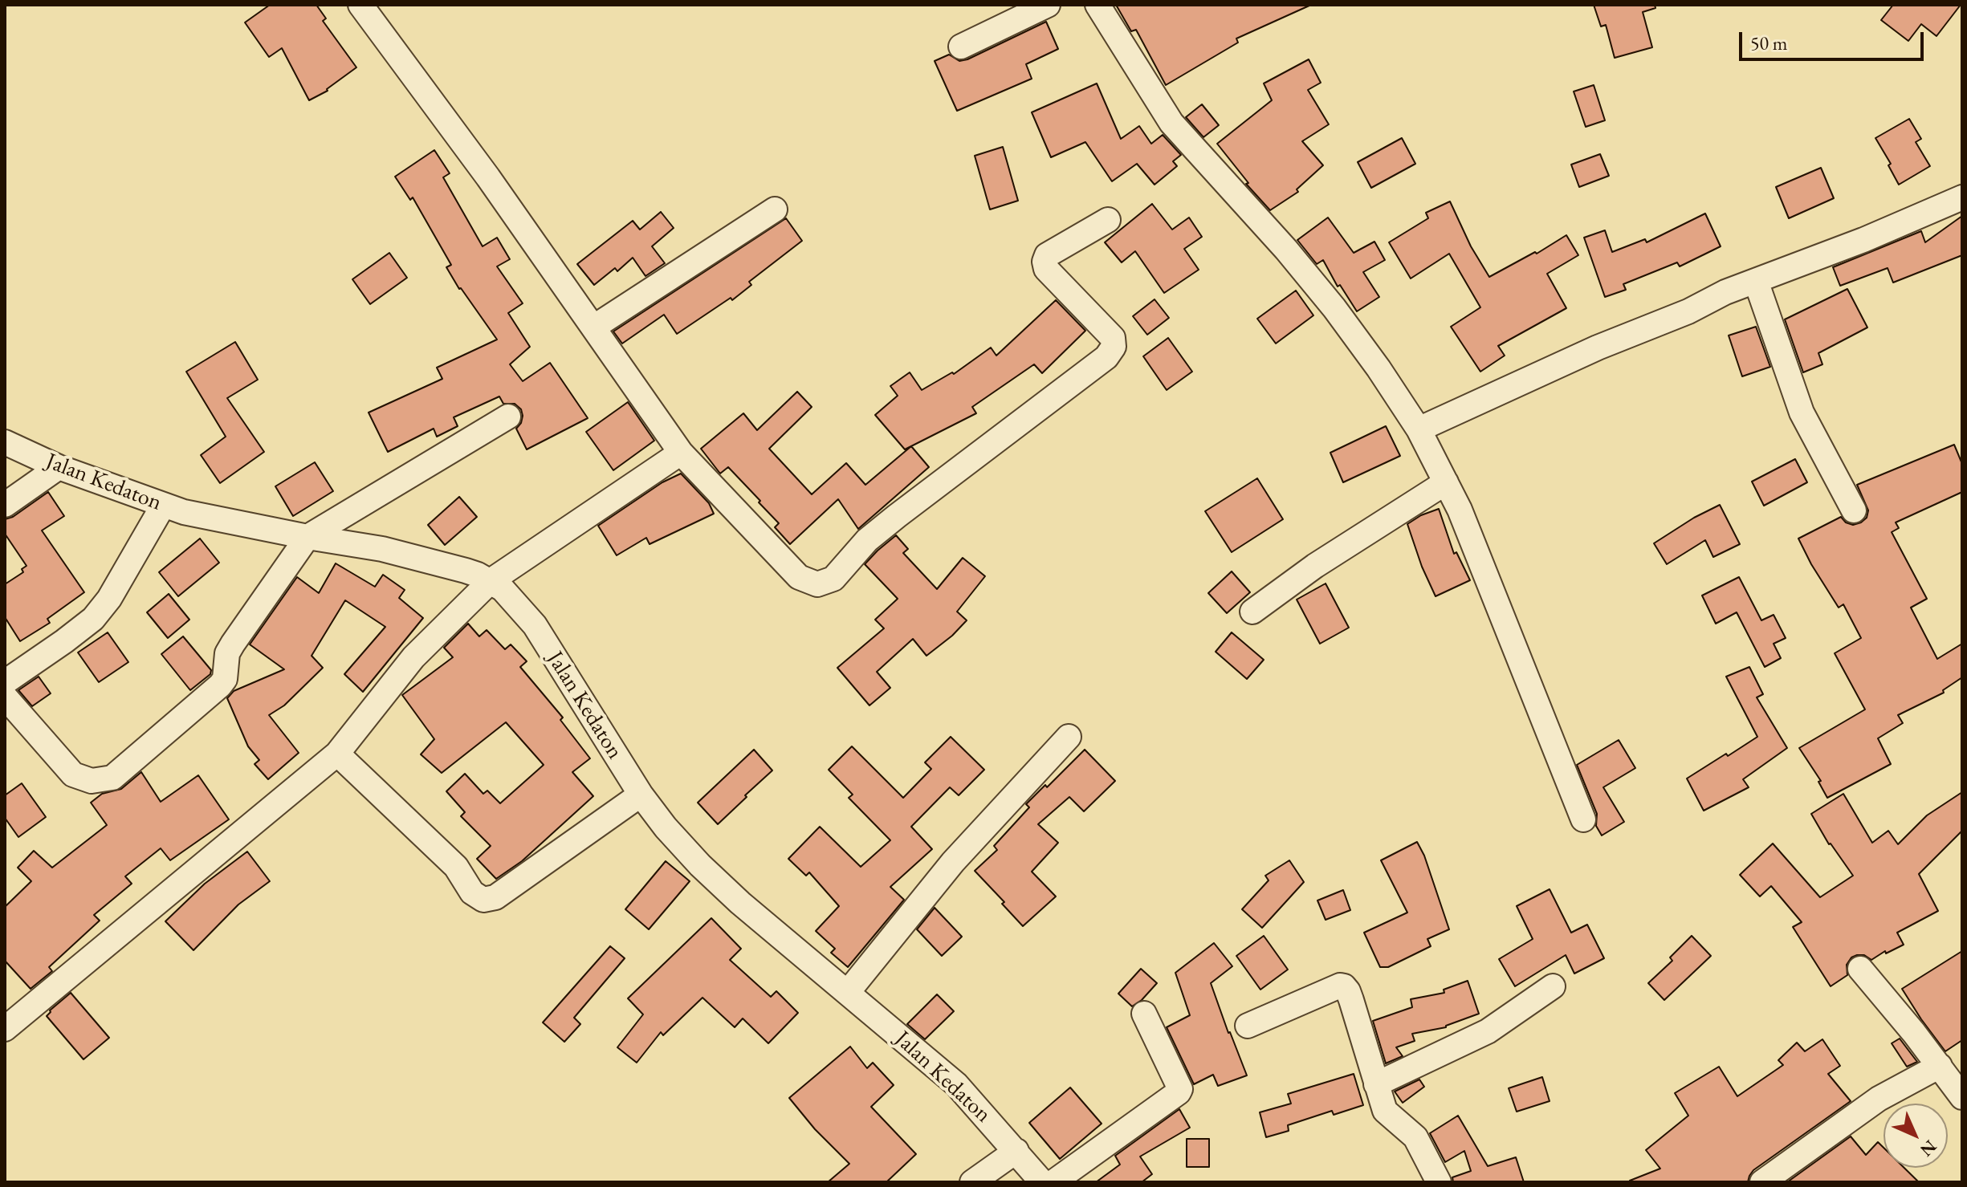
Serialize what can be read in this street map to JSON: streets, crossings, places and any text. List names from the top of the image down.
{
  "streets": {
    "street": ["Jalan Kedaton"]
  },
  "scale_bar": "50 m",
  "north": "bottom right"
}
